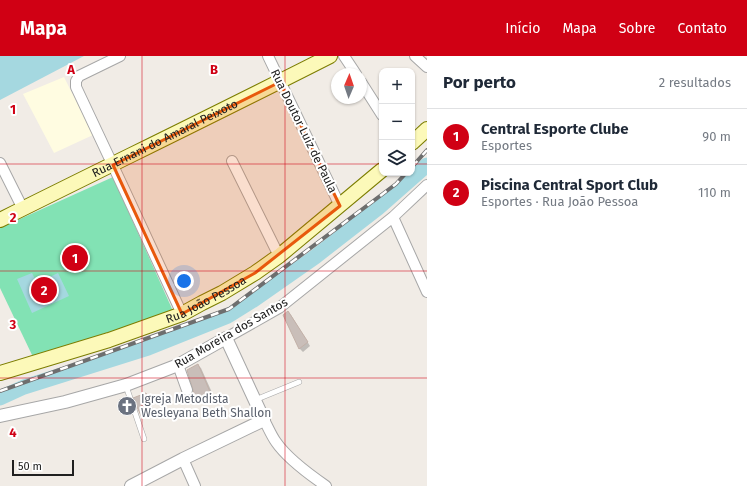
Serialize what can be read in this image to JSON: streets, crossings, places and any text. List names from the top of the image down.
{
  "streets": {
    "main road": ["Rua Ernani do Amaral Peixoto", "Rua João Pessoa"],
    "street": ["Rua Doutor Luiz de Paula", "Rua Moreira dos Santos"]
  },
  "crossings": [
    ["Rua Doutor Luiz de Paula", "Rua Ernani do Amaral Peixoto"],
    ["Rua Doutor Luiz de Paula", "Rua João Pessoa"]
  ],
  "places": {
    "church": ["Igreja Metodista Wesleyana Beth Shallon"]
  },
  "scale_bar": "50 m",
  "north": "top",
  "page": {
    "header": "Mapa",
    "nav": [
      "Início",
      "Mapa",
      "Sobre",
      "Contato"
    ],
    "heading": ["Por perto", "2 resultados"],
    "map_buttons": ["+", "−"],
    "list": [
      {
        "mark": "1",
        "name": "Central Esporte Clube",
        "note": "Esportes",
        "value": "90 m"
      },
      {
        "mark": "2",
        "name": "Piscina Central Sport Club",
        "note": "Esportes · Rua João Pessoa",
        "value": "110 m"
      }
    ],
    "pins": ["1", "2"],
    "scale": "50 m"
  },
  "grid": {
    "columns": ["A", "B"],
    "rows": [
      "1",
      "2",
      "3",
      "4"
    ]
  }
}
